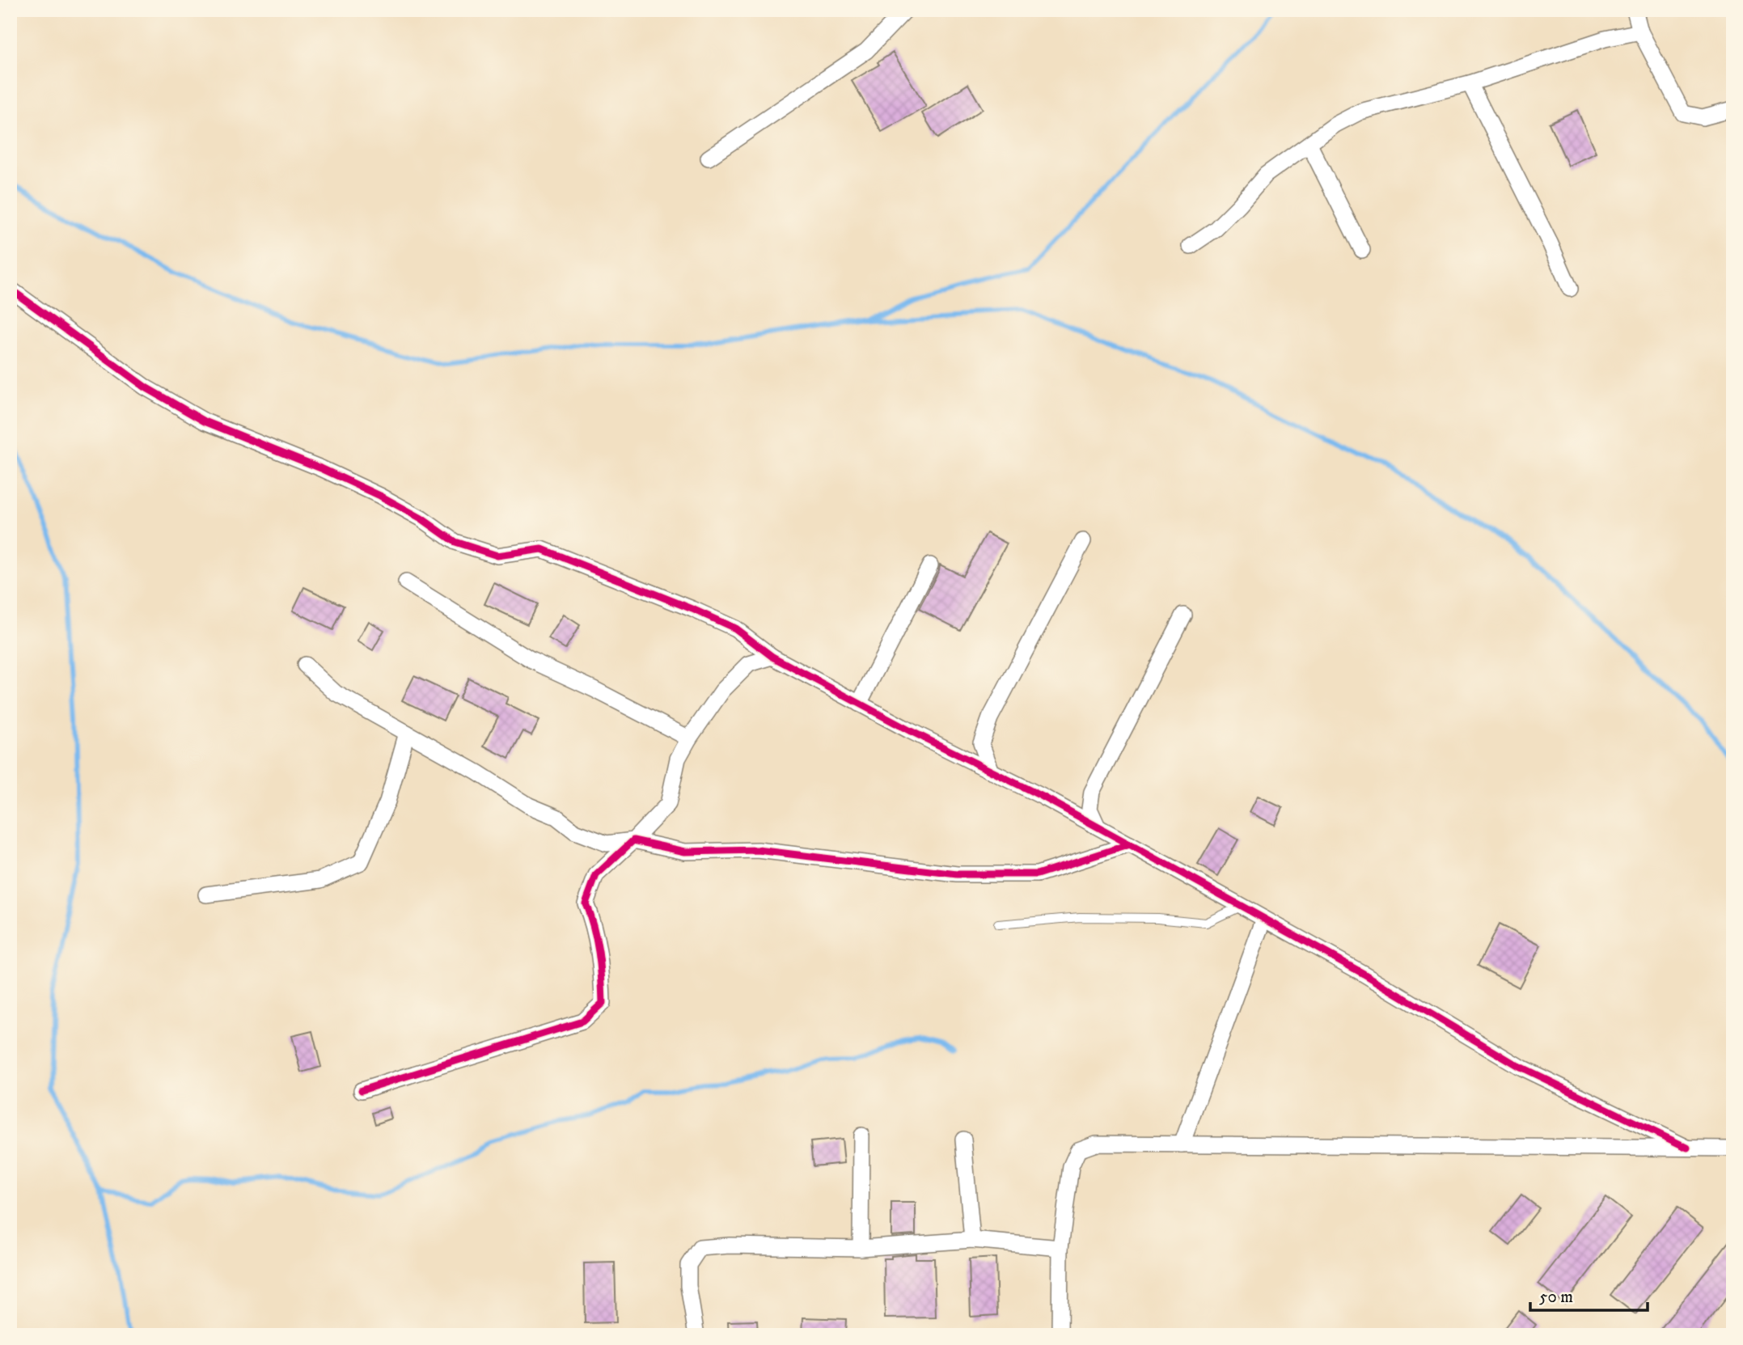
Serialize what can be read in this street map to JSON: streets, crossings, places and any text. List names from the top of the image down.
{
  "scale_bar": "50 m"
}
